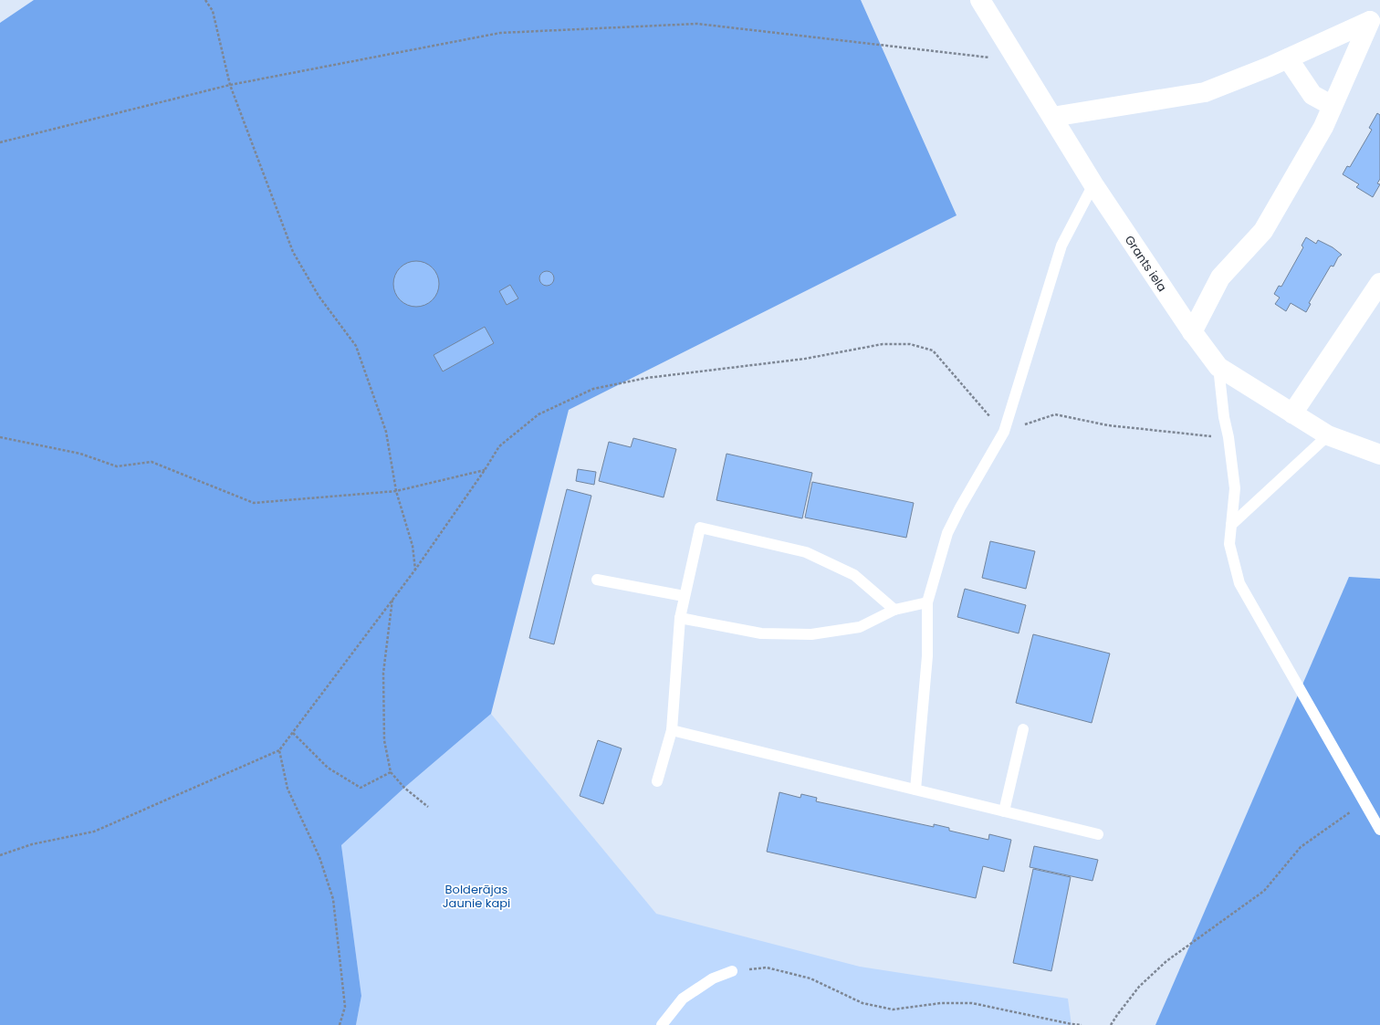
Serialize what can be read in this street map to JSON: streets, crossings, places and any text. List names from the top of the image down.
{
  "streets": {
    "street": ["Grants iela"]
  },
  "parks": ["Bolderājas Jaunie kapi"]
}
